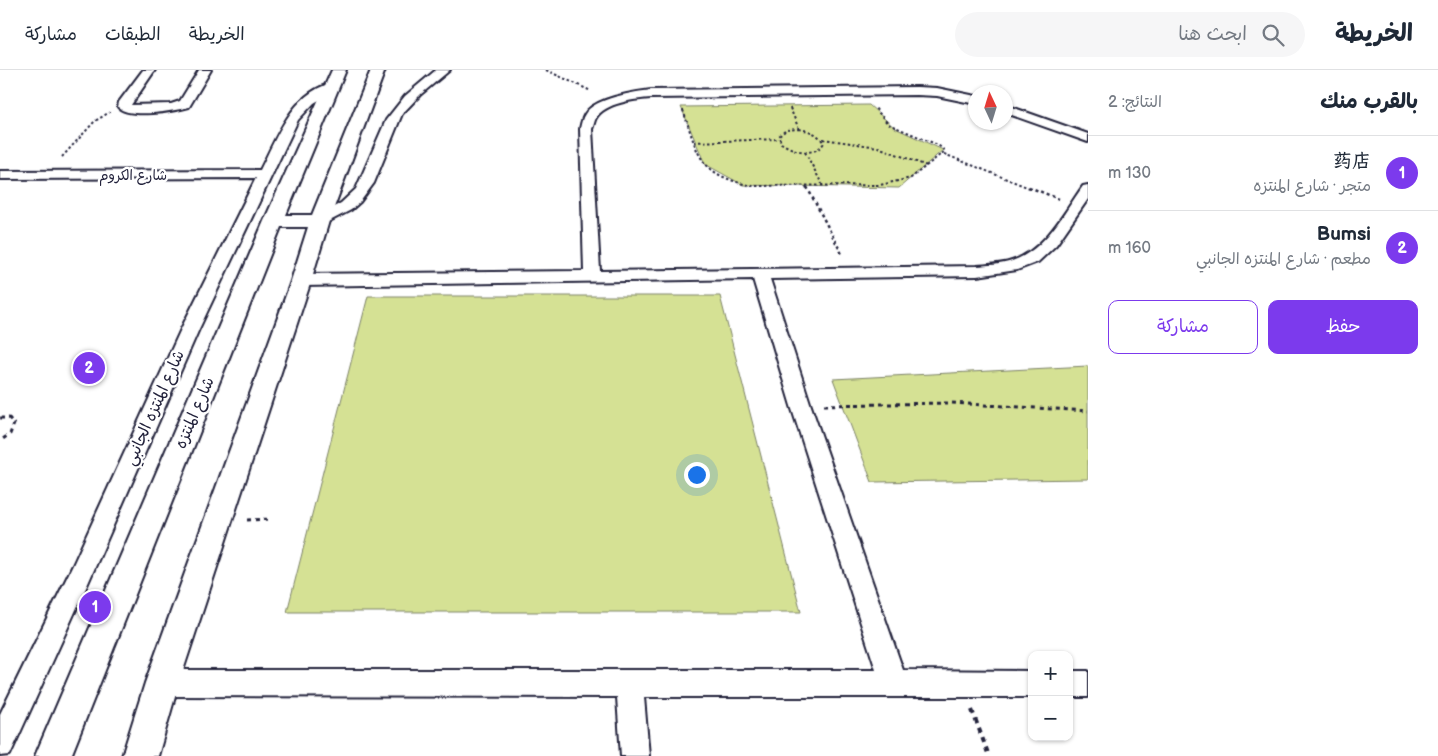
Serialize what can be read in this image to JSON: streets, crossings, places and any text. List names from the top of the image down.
{
  "streets": {
    "street": ["شارع الكروم", "شارع المنتزه الجانبي", "شارع المنتزه"]
  },
  "crossings": [
    ["شارع الكروم", "شارع المنتزه الجانبي"],
    ["شارع المنتزه الجانبي", "شارع المنتزه"]
  ],
  "north": "top",
  "page": {
    "header": "الخريطة",
    "search": "ابحث هنا",
    "nav": ["الخريطة", "الطبقات", "مشاركة"],
    "heading": ["بالقرب منك", "النتائج: 2"],
    "list": [
      {
        "mark": "1",
        "name": "药店",
        "note": "متجر · شارع المنتزه",
        "value": "130 m"
      },
      {
        "mark": "2",
        "name": "Bumsi",
        "note": "مطعم · شارع المنتزه الجانبي",
        "value": "160 m"
      }
    ],
    "buttons": ["حفظ", "مشاركة"],
    "pins": ["2", "1"],
    "map_buttons": ["+", "−"]
  }
}
